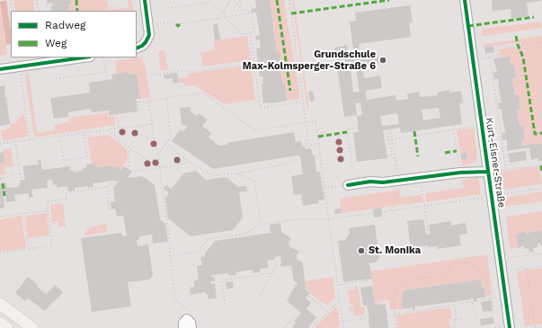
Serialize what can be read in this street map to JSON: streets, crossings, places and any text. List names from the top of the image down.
{
  "streets": {
    "street": ["Kurt-Eisner-Straße"]
  },
  "places": ["Grundschule Max-Kolmsperger-Straße 6", "St. Monika"],
  "legend": ["Radweg", "Weg"]
}
